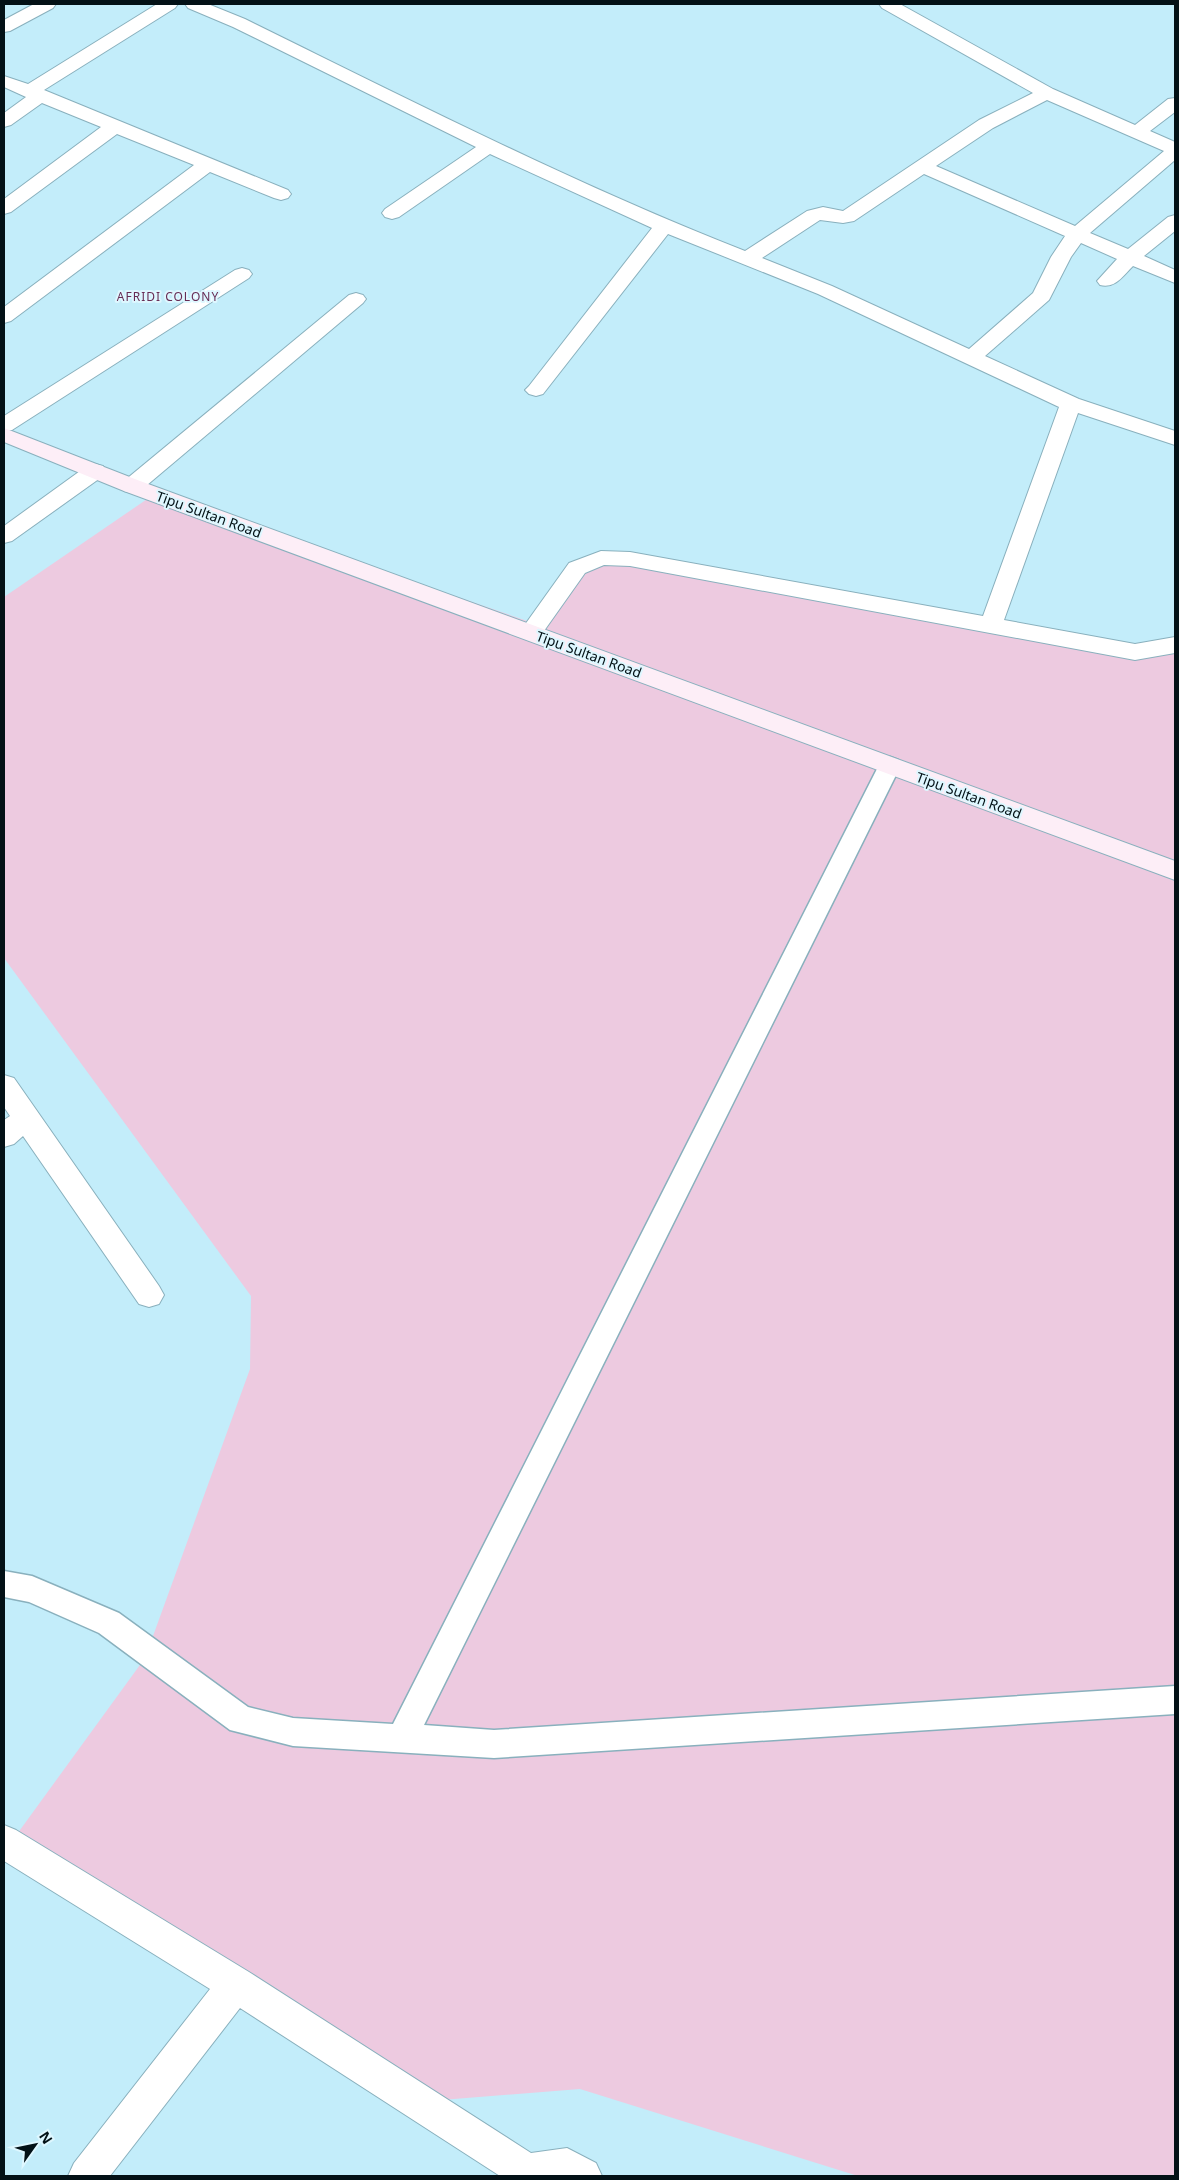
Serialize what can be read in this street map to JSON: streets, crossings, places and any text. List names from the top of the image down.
{
  "streets": {
    "main road": ["Tipu Sultan Road"]
  },
  "districts": ["AFRIDI COLONY"],
  "north": "top right"
}
